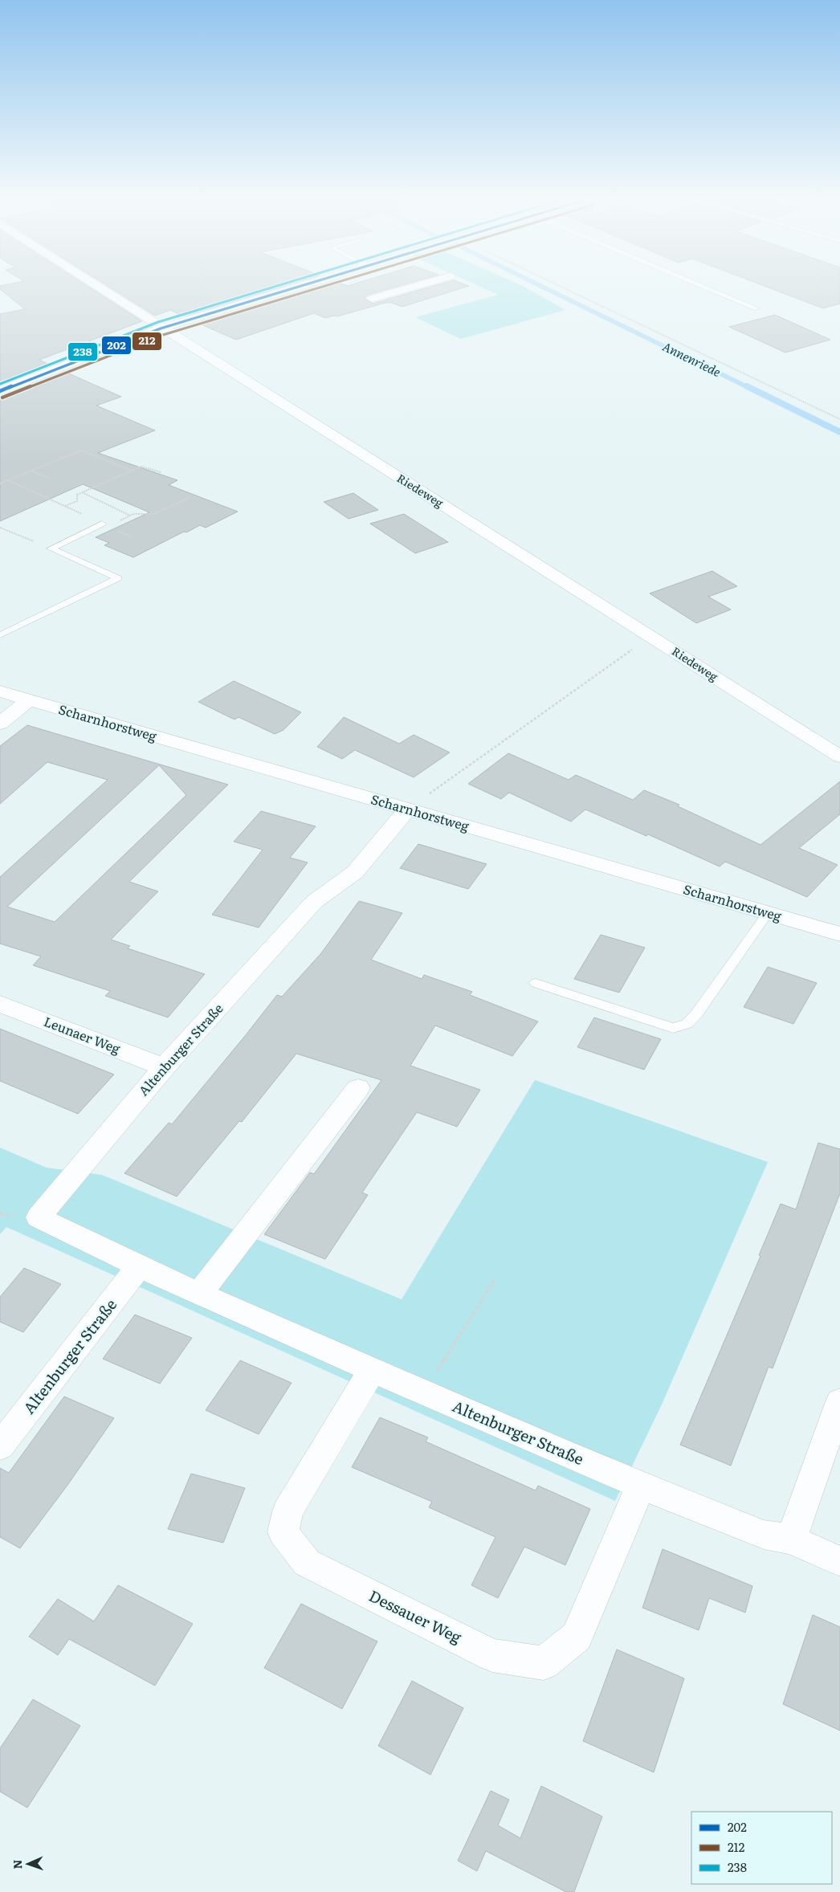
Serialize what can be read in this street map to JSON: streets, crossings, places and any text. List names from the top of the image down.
{
  "streets": {
    "street": [
      "Riedeweg",
      "Scharnhorstweg",
      "Leunaer Weg",
      "Altenburger Straße",
      "Dessauer Weg"
    ]
  },
  "crossings": [
    ["Scharnhorstweg", "Altenburger Straße"],
    ["Leunaer Weg", "Altenburger Straße"],
    ["Altenburger Straße", "Dessauer Weg"]
  ],
  "water": ["Annenriede"],
  "lines": ["transit line 202", "transit line 212", "transit line 238"],
  "legend": ["202", "212", "238"],
  "north": "left"
}
